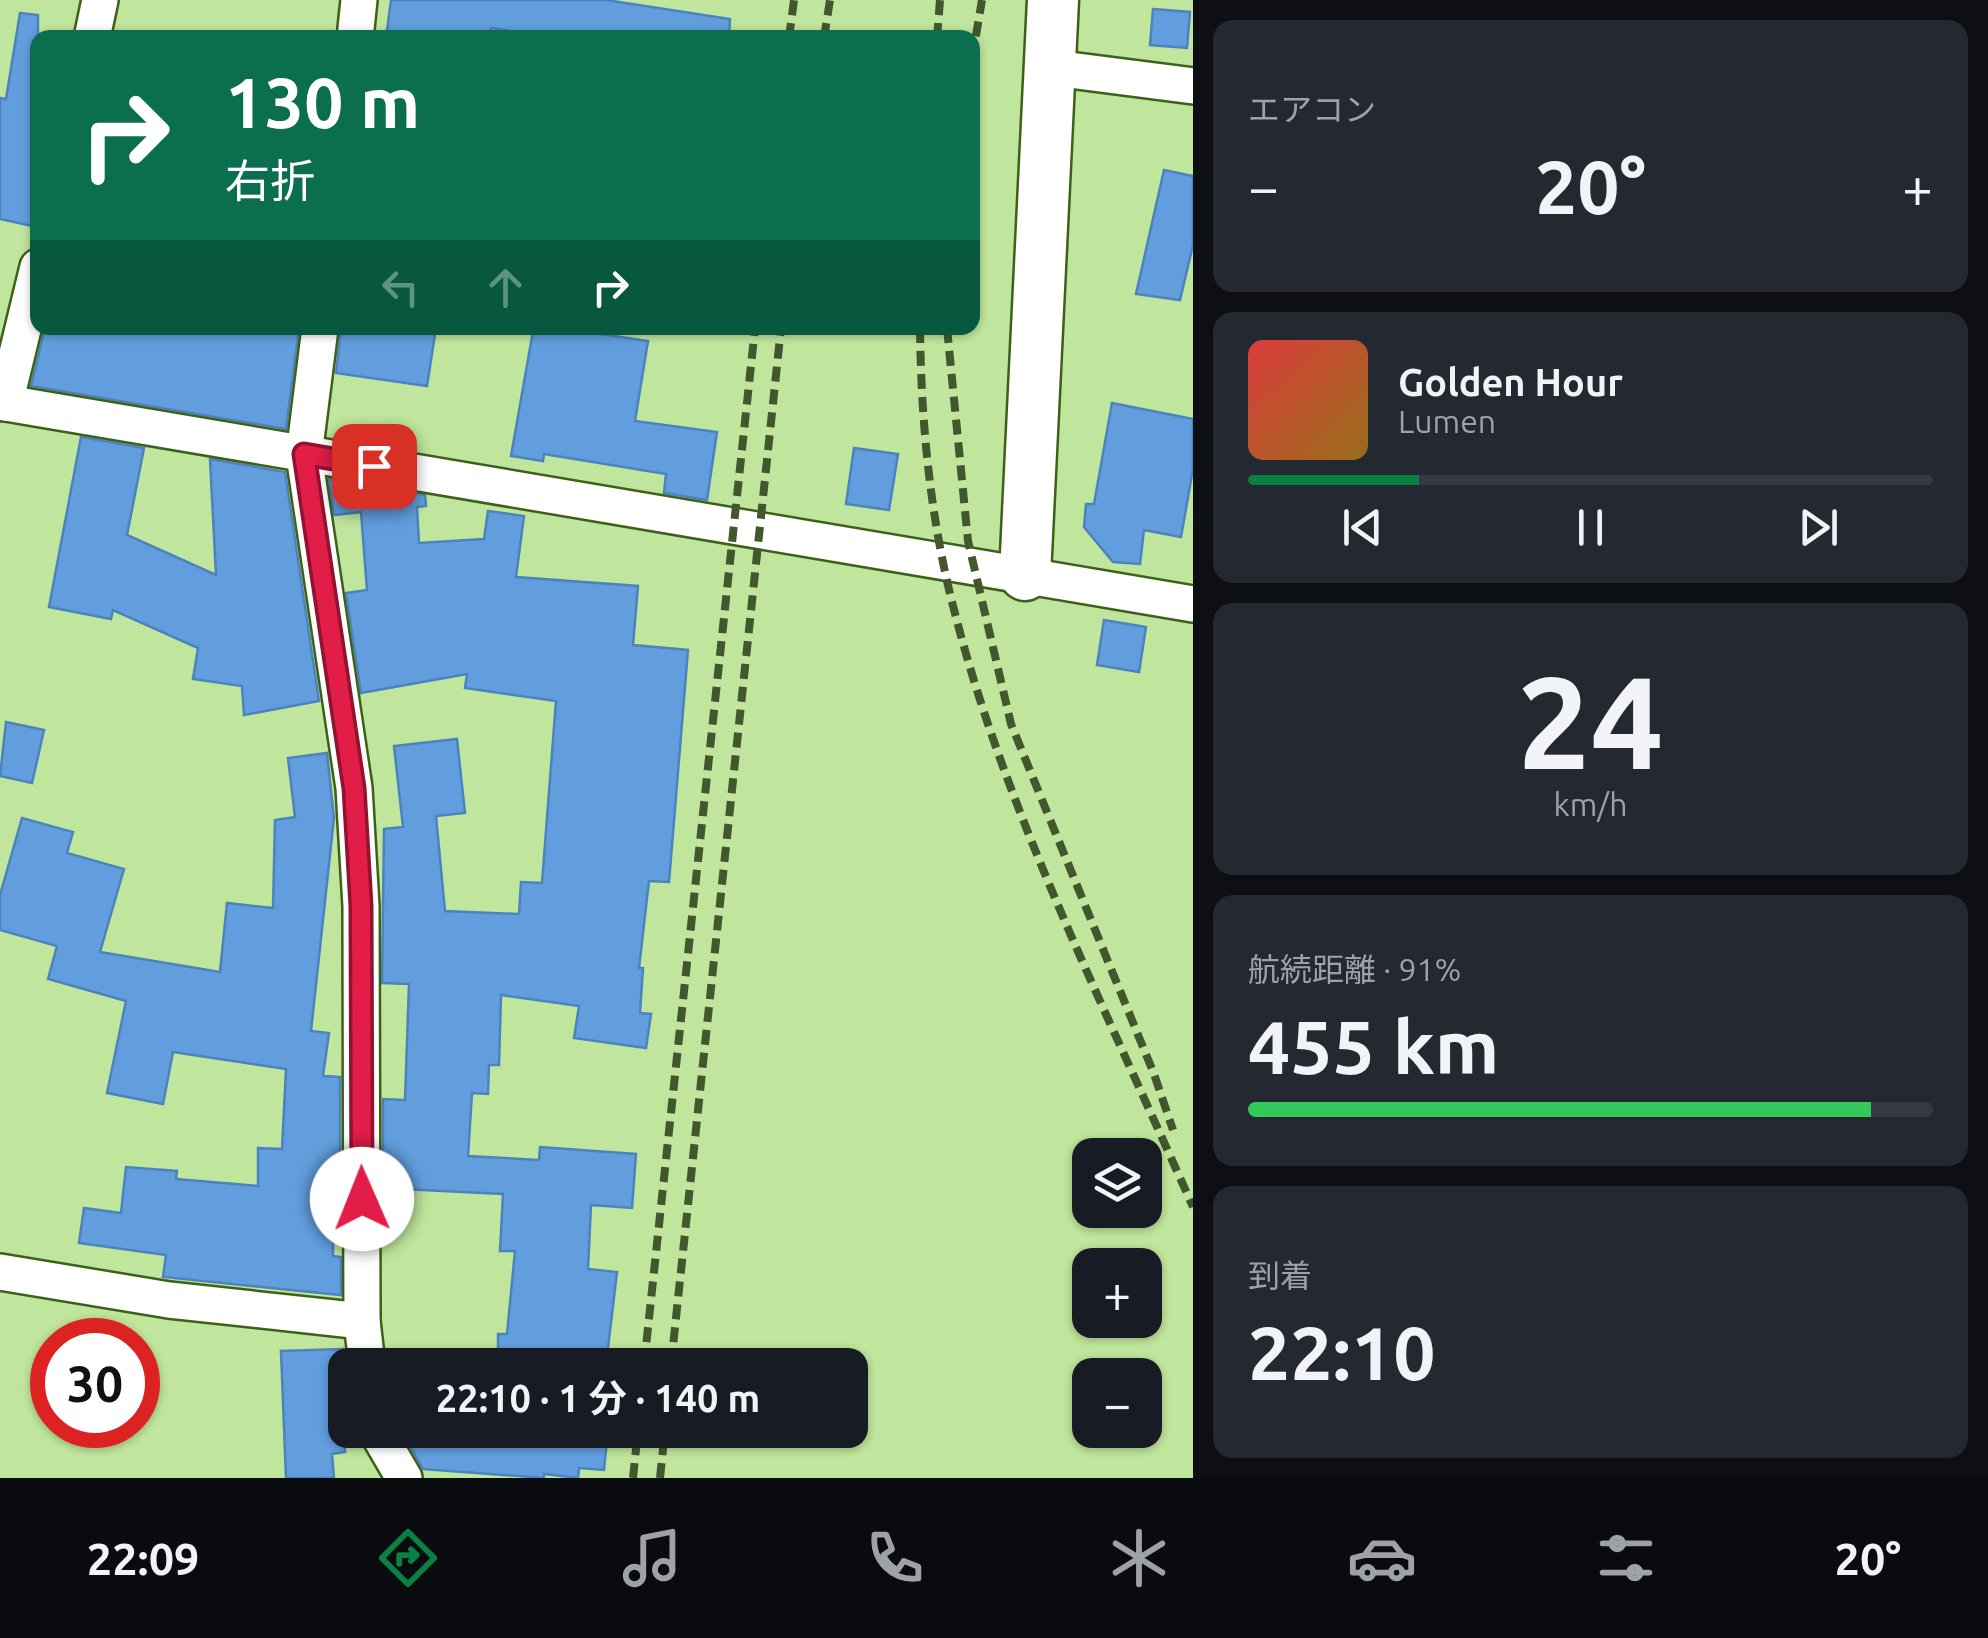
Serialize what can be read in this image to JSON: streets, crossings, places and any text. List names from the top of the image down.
{
  "page": {
    "tile": [
      "エアコン",
      ["24", "km/h"],
      ["航続距離 · 91%", "455 km"],
      ["到着", "22:10"]
    ],
    "turn": ["130 m", "右折"],
    "heat": ["−", "20°", "+"],
    "song": ["Golden Hour", "Lumen"],
    "map_buttons": ["+", "−"],
    "limit": "30",
    "trip": "22:10 · 1 分 · 140 m",
    "tabs": ["22:09", "20°"]
  }
}
